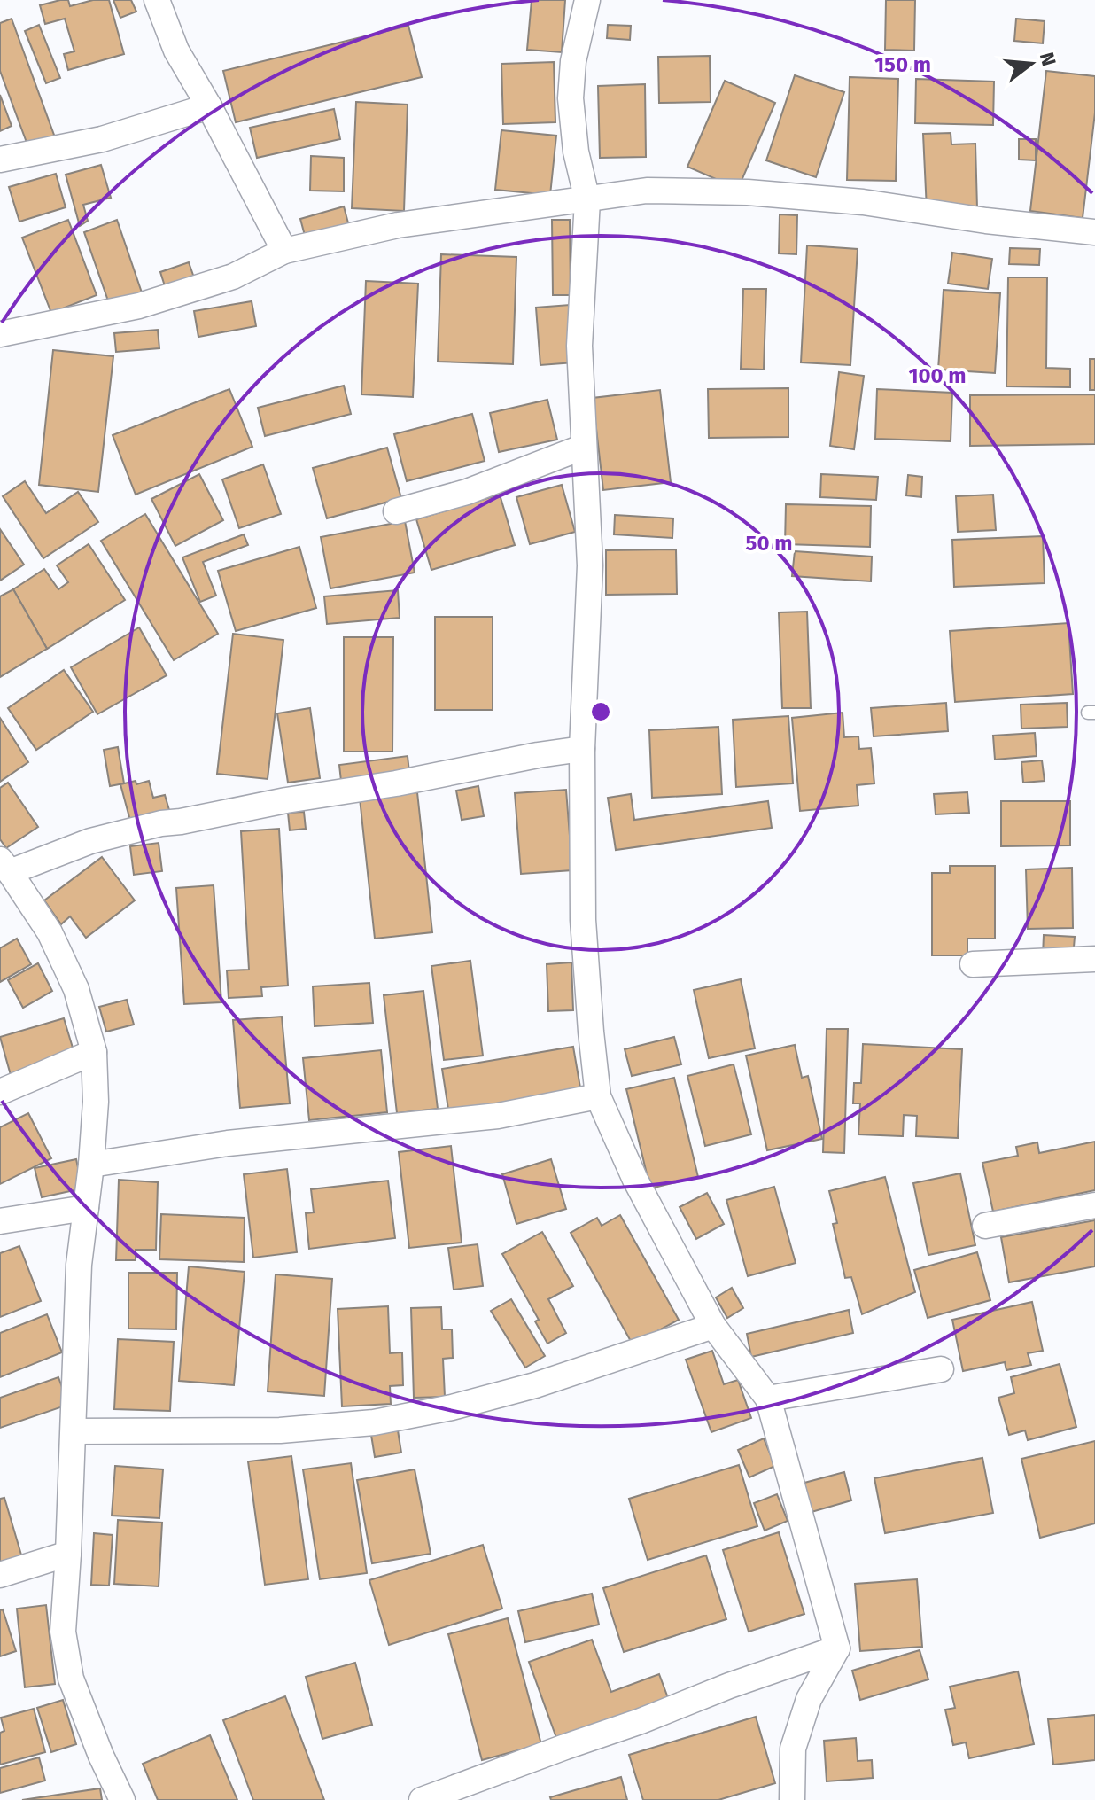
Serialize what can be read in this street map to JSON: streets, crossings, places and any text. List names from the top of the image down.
{
  "north": "right",
  "rings": ["150 m", "100 m", "50 m"]
}
